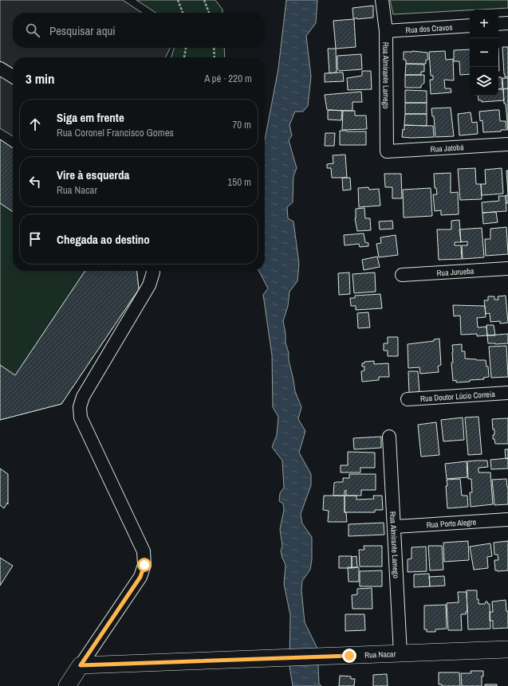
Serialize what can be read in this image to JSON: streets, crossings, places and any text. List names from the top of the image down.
{
  "streets": {
    "main road": ["Rua Nacar"],
    "street": [
      "Rua dos Cravos",
      "Rua Almirante Lamego",
      "Rua Jatobá",
      "Rua Jurueba",
      "Rua Doutor Lúcio Correia",
      "Rua Porto Alegre"
    ]
  },
  "crossings": [
    ["Rua dos Cravos", "Rua Almirante Lamego"],
    ["Rua Almirante Lamego", "Rua Jatobá"],
    ["Rua Almirante Lamego", "Rua Porto Alegre"],
    ["Rua Almirante Lamego", "Rua Nacar"]
  ],
  "page": {
    "map_buttons": ["+", "−"],
    "search": "Pesquisar aqui",
    "heading": ["3 min", "A pé · 220 m"],
    "list": [
      ["Siga em frente", "Rua Coronel Francisco Gomes", "70 m"],
      ["Vire à esquerda", "Rua Nacar", "150 m"],
      "Chegada ao destino"
    ]
  }
}
